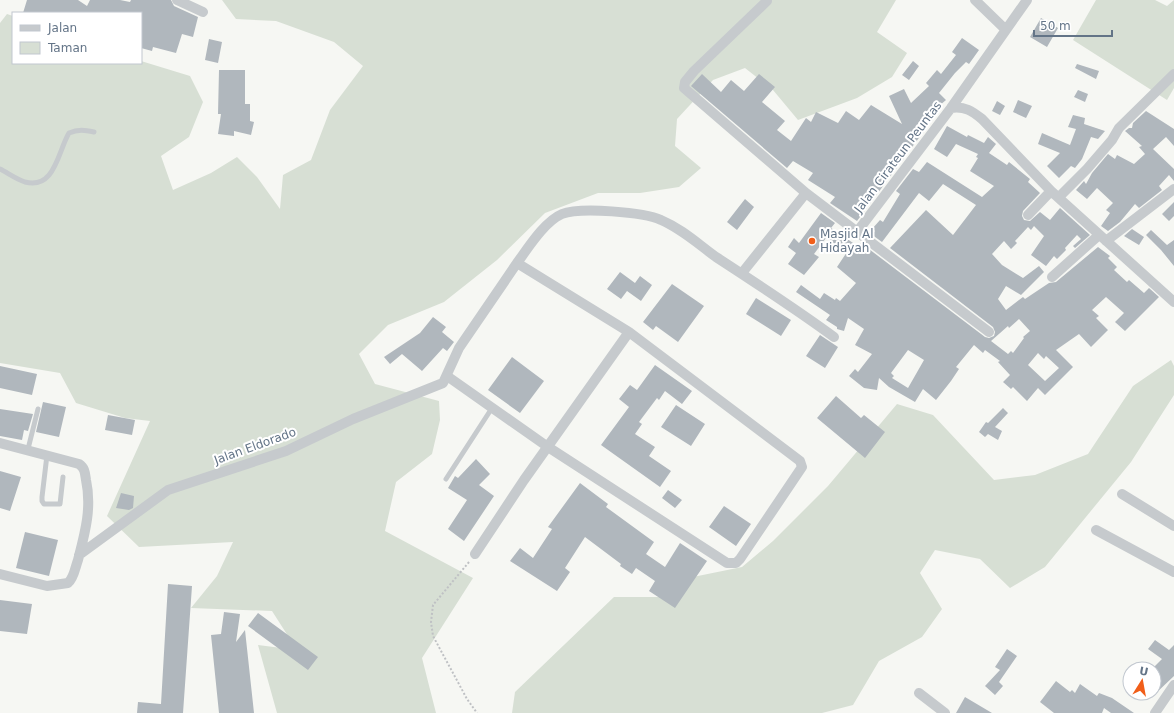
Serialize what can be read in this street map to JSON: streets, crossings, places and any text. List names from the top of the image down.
{
  "streets": {
    "street": ["Jalan Cirateun Peuntas", "Jalan Eldorado"]
  },
  "places": ["Masjid Al Hidayah"],
  "legend": ["Jalan", "Taman"],
  "scale_bar": "50 m",
  "north": "top"
}
